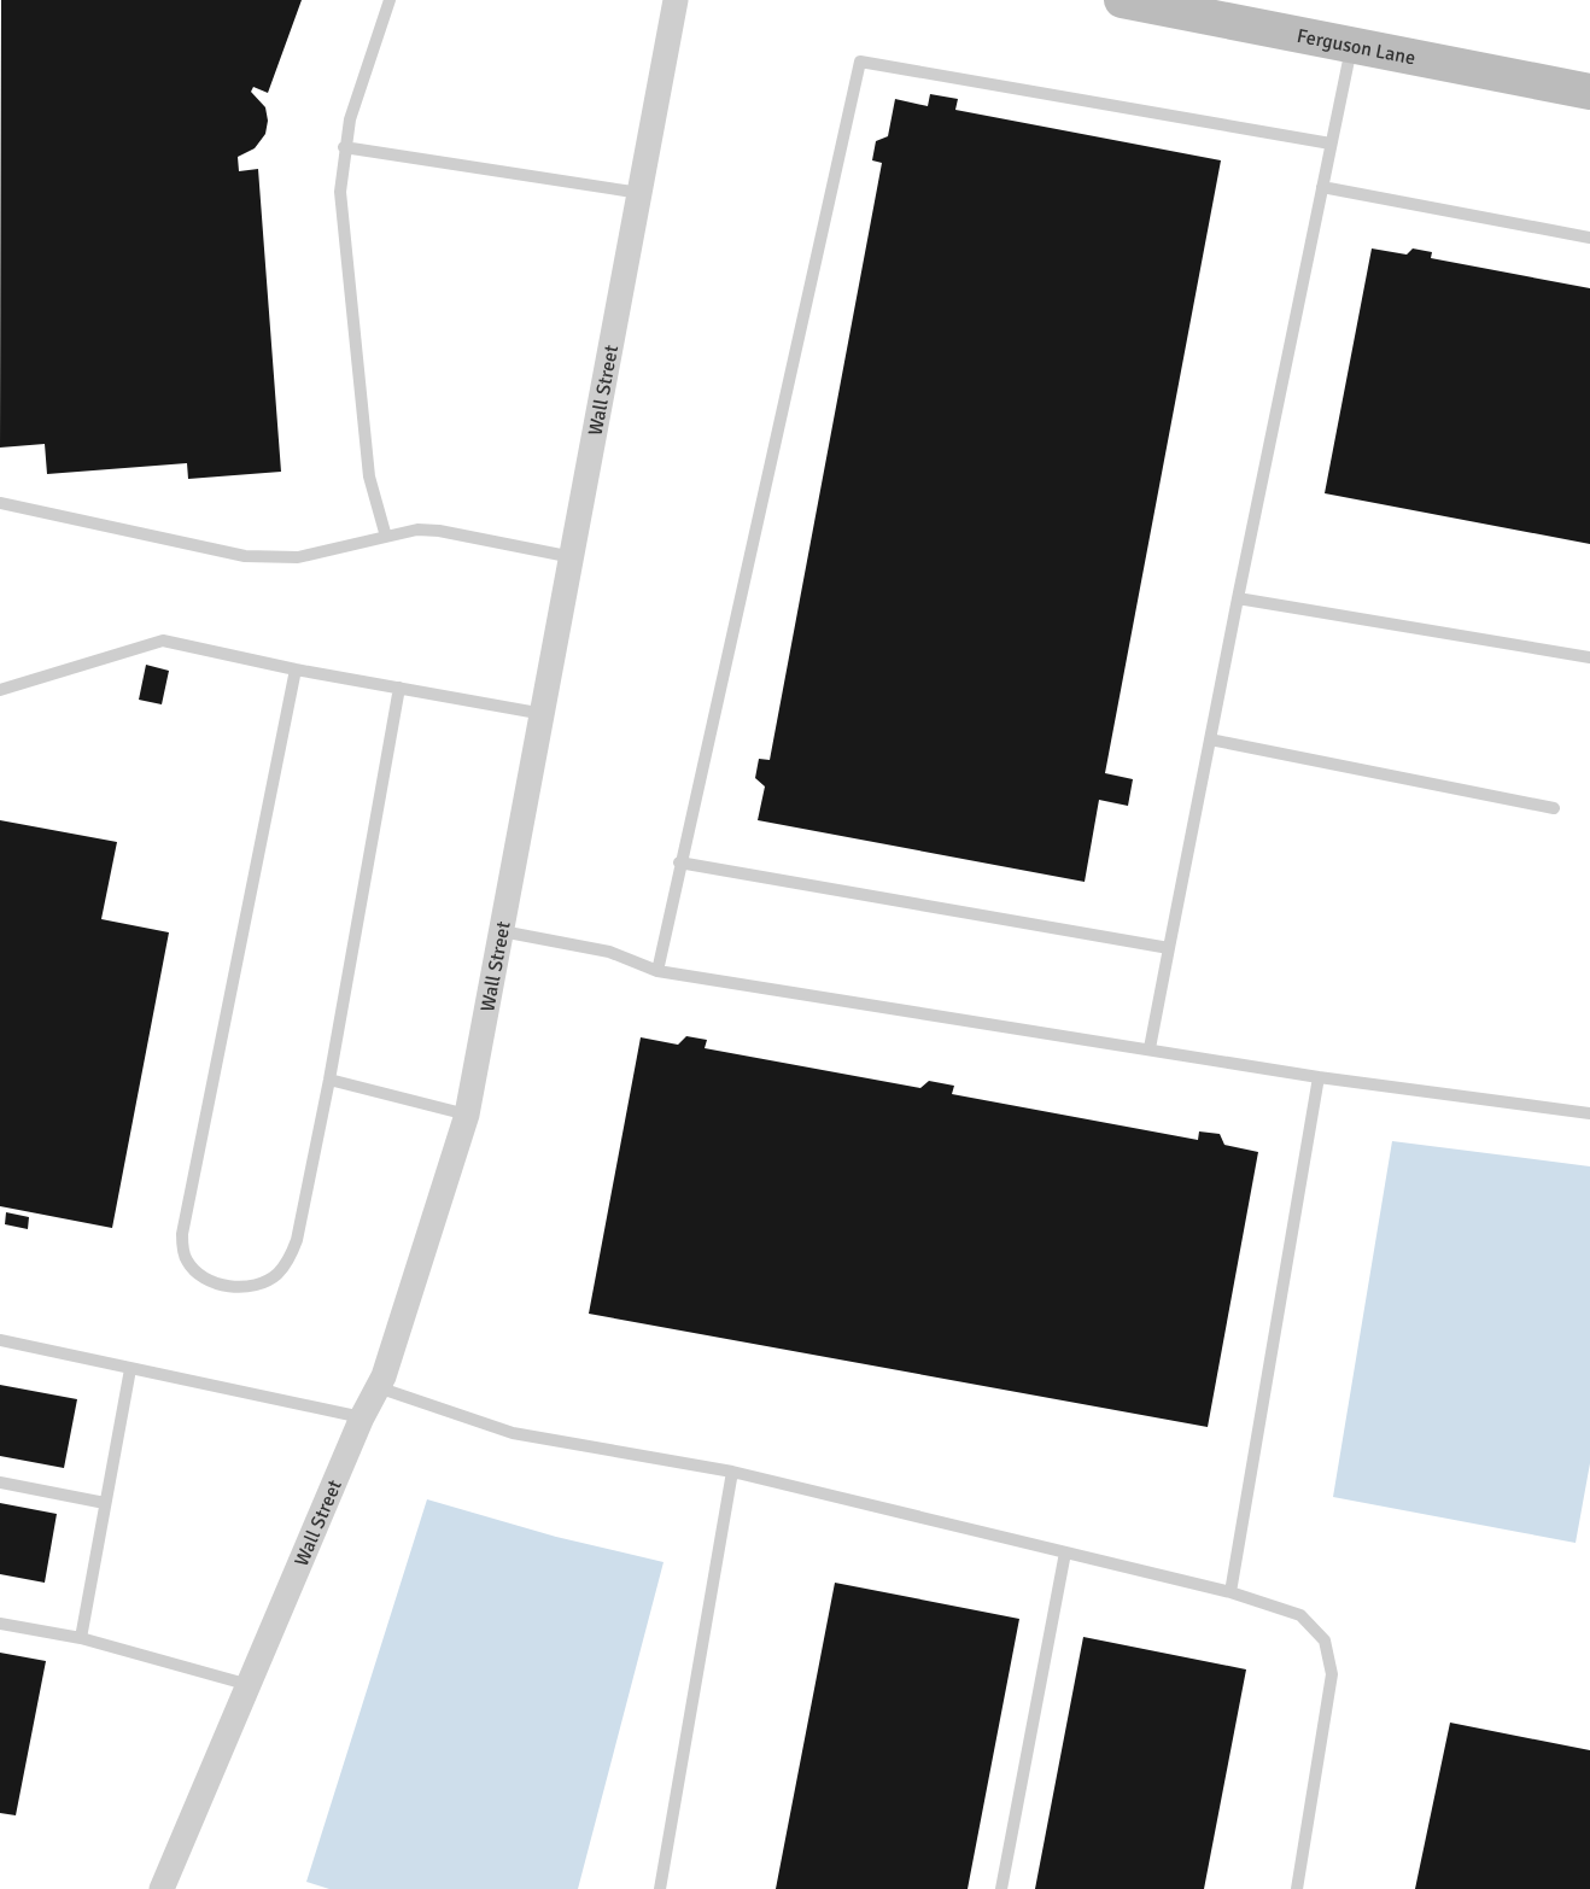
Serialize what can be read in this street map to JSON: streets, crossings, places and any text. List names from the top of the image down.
{
  "streets": {
    "street": ["Ferguson Lane", "Wall Street"]
  }
}
